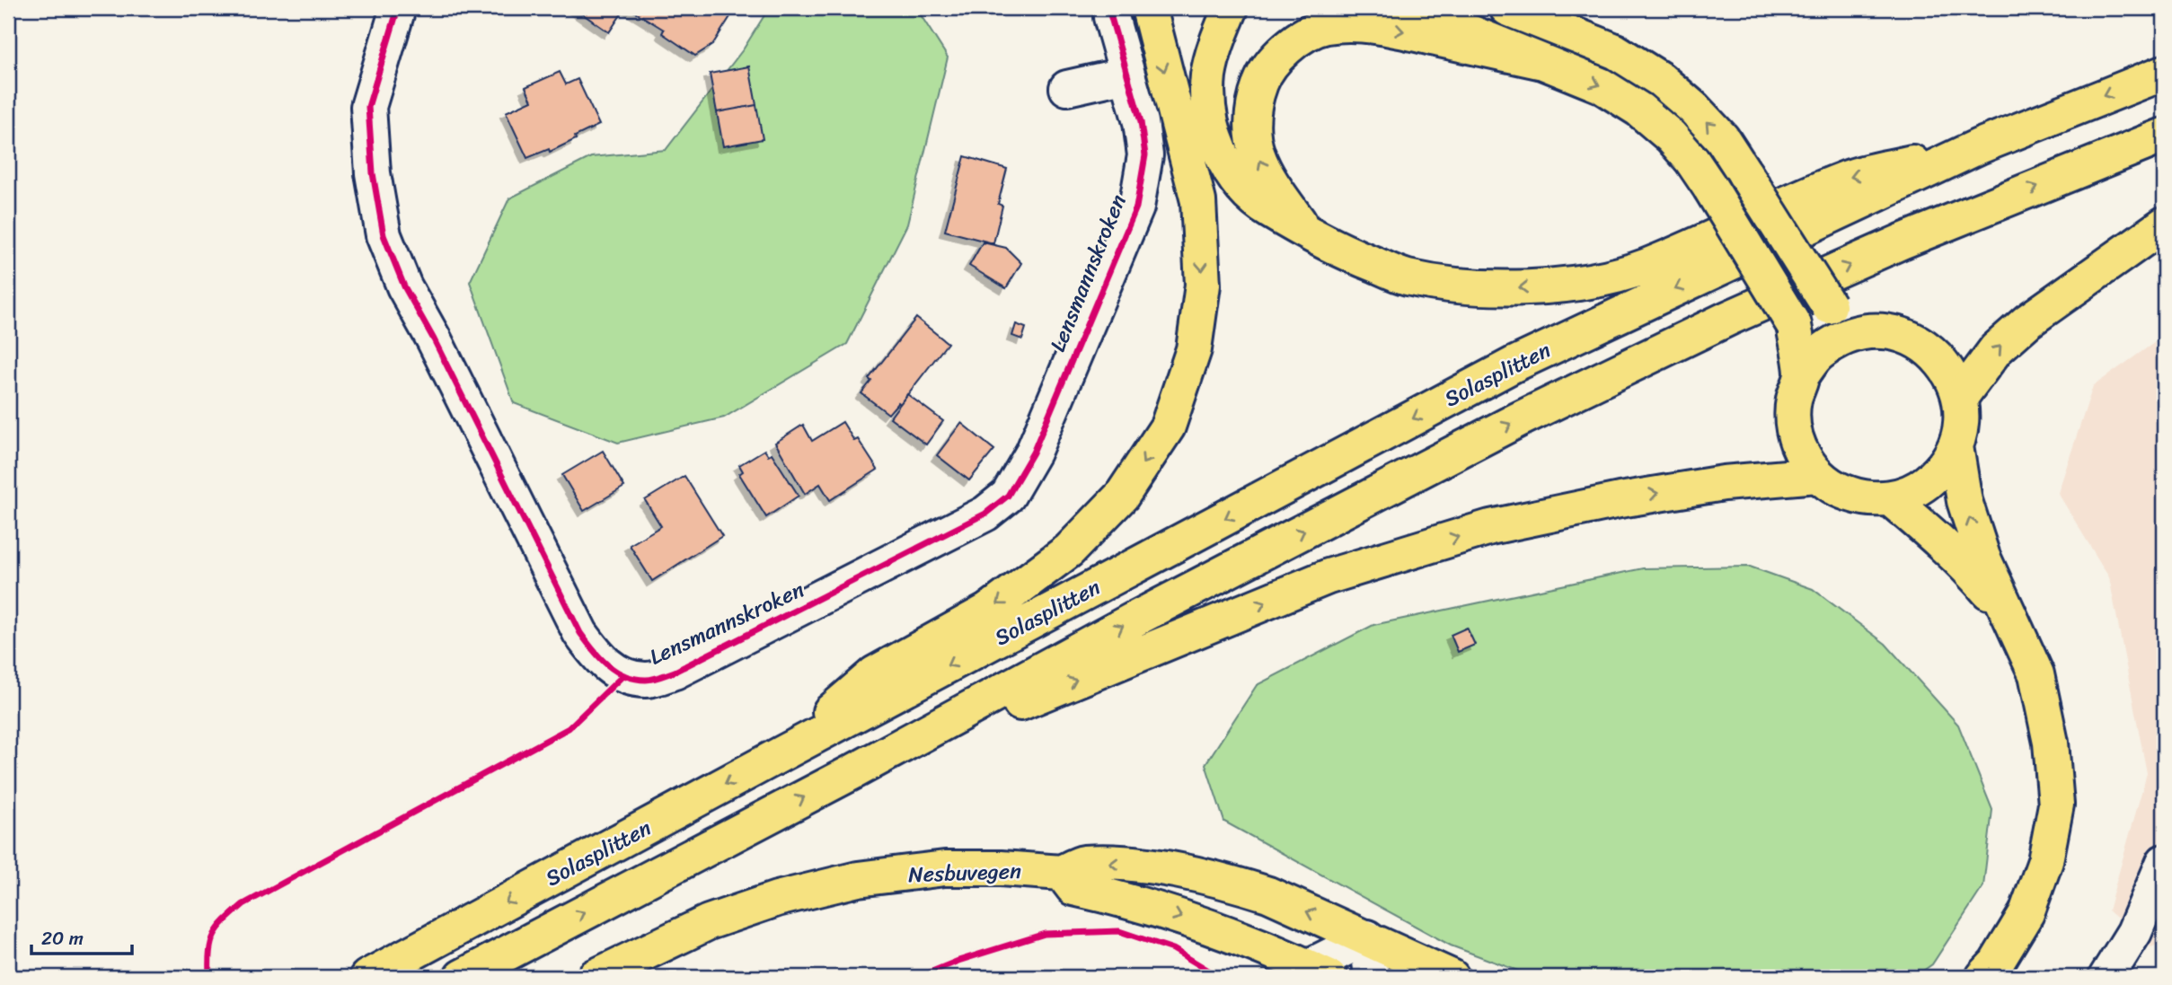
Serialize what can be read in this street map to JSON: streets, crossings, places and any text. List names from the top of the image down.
{
  "streets": {
    "main road": ["Solasplitten", "Nesbuvegen"],
    "street": ["Lensmannskroken"]
  },
  "scale_bar": "20 m"
}
